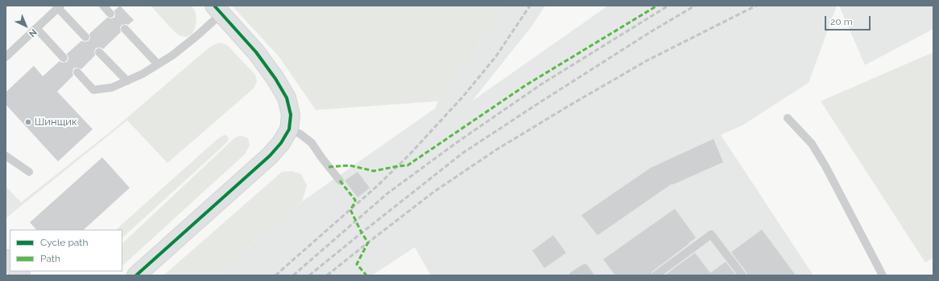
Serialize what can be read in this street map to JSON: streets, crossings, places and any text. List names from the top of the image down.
{
  "places": ["Шинщик"],
  "legend": ["Cycle path", "Path"],
  "scale_bar": "20 m",
  "north": "bottom right"
}
